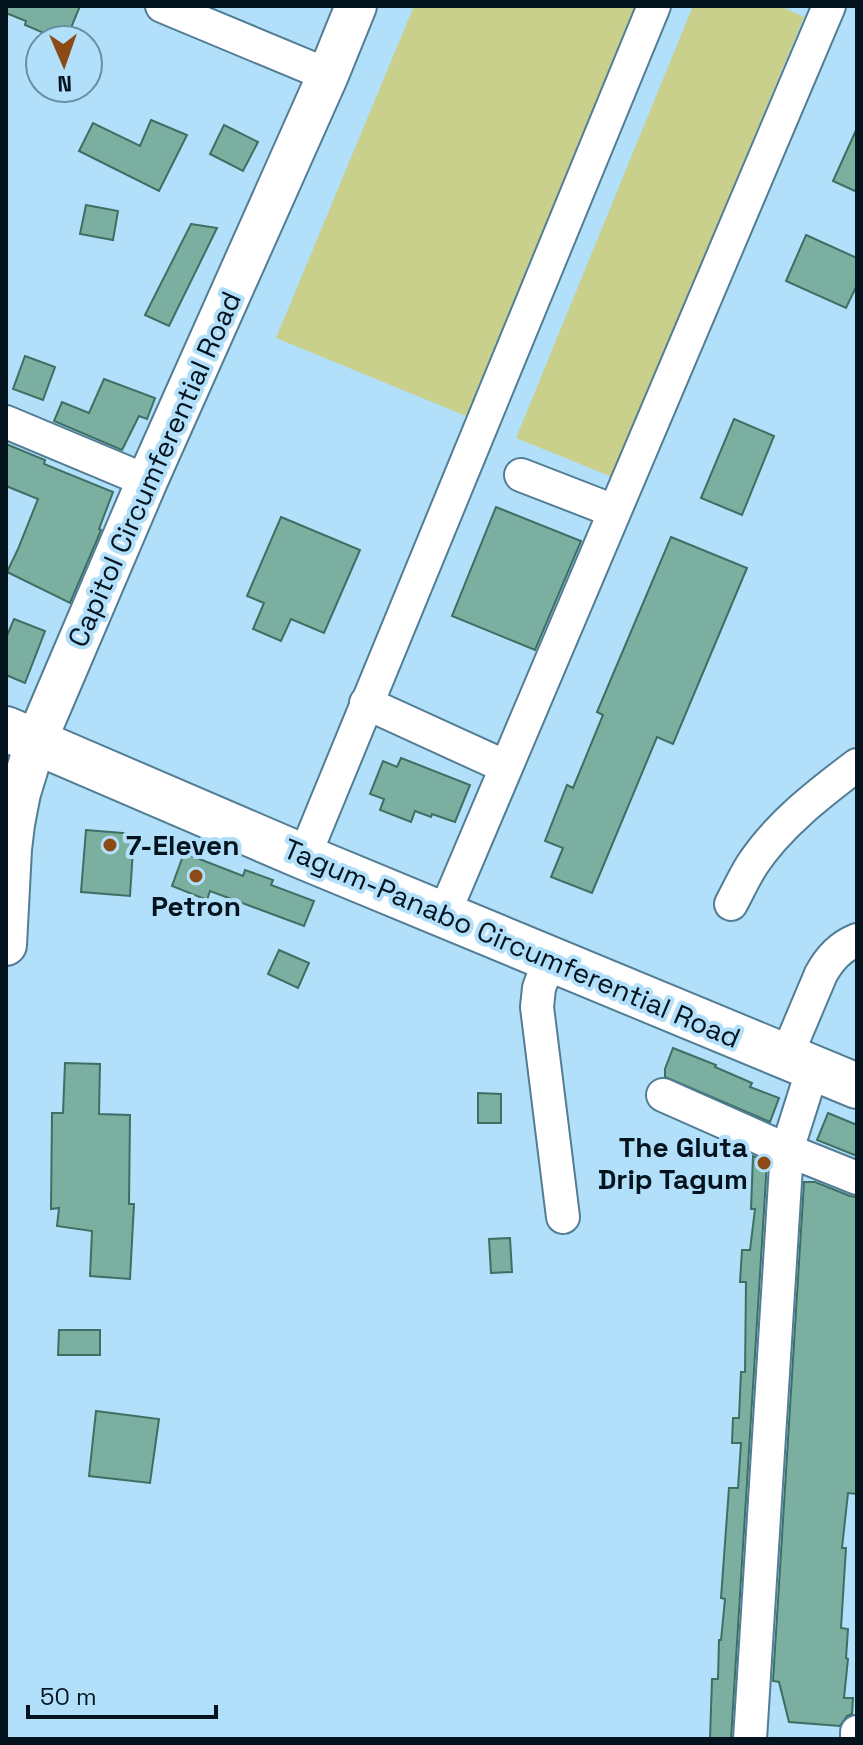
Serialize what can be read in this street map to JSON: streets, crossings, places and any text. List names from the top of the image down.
{
  "streets": {
    "highway": ["Tagum-Panabo Circumferential Road"],
    "main road": ["Capitol Circumferential Road"]
  },
  "crossings": [
    ["Capitol Circumferential Road", "Tagum-Panabo Circumferential Road"]
  ],
  "places": ["7-Eleven", "Petron", "The Gluta Drip Tagum"],
  "scale_bar": "50 m",
  "north": "bottom"
}
